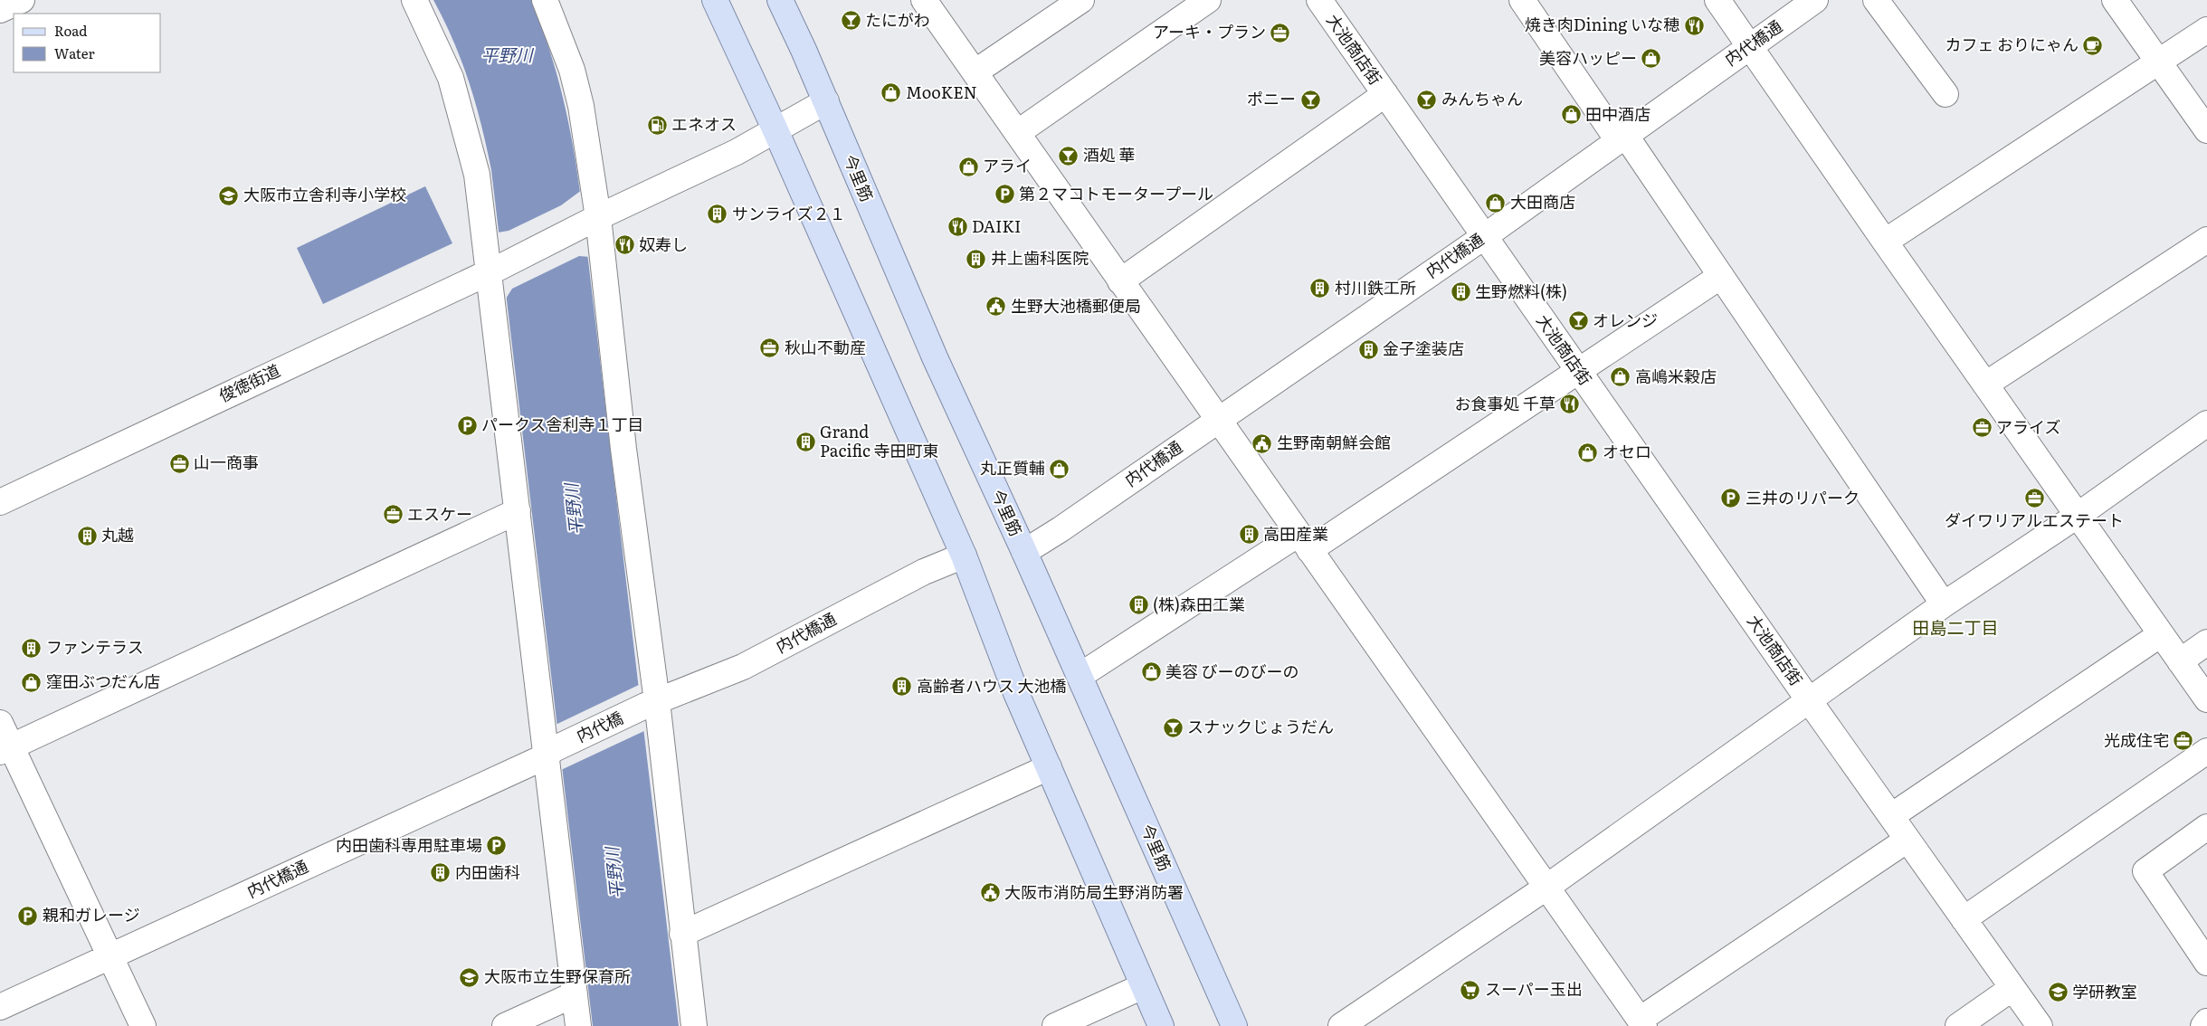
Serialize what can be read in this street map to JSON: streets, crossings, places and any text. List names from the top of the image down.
{
  "streets": {
    "main road": ["今里筋"],
    "street": [
      "内代橋通",
      "大池商店街",
      "俊徳街道",
      "内代橋"
    ]
  },
  "crossings": [
    ["内代橋通", "大池商店街"],
    ["内代橋通", "今里筋"],
    ["内代橋通", "内代橋"],
    ["今里筋", "俊徳街道"]
  ],
  "districts": ["田島二丁目"],
  "water": ["平野川"],
  "places": {
    "bar": [
      "たにがわ",
      "ポニー",
      "みんちゃん",
      "酒処 華",
      "オレンジ",
      "スナックじょうだん"
    ],
    "restaurant": [
      "焼き肉Dining いな穂",
      "DAIKI",
      "奴寿し",
      "お食事処 千草"
    ],
    "office": [
      "アーキ・プラン",
      "秋山不動産",
      "アライズ",
      "山一商事",
      "ダイワリアルエステート",
      "エスケー",
      "光成住宅"
    ],
    "cafe": ["カフェ おりにゃん"],
    "shop": [
      "美容ハッピー",
      "MooKEN",
      "田中酒店",
      "アライ",
      "大田商店",
      "高嶋米穀店",
      "オセロ",
      "丸正質輔",
      "美容 びーのびーの",
      "窪田ぶつだん店"
    ],
    "fuel station": ["エネオス"],
    "parking": [
      "第２マコトモータープール",
      "パークス舎利寺１丁目",
      "三井のリパーク",
      "内田歯科専用駐車場",
      "親和ガレージ"
    ],
    "school or university": ["大阪市立舎利寺小学校", "大阪市立生野保育所", "学研教室"],
    "building": [
      "サンライズ２１",
      "井上歯科医院",
      "村川鉄工所",
      "生野燃料(株)",
      "金子塗装店",
      "Grand Pacific 寺田町東",
      "高田産業",
      "丸越",
      "(株)森田工業",
      "ファンテラス",
      "高齢者ハウス 大池橋",
      "内田歯科"
    ],
    "public building": ["生野大池橋郵便局", "生野南朝鮮会館", "大阪市消防局生野消防署"],
    "supermarket": ["スーパー玉出"]
  },
  "legend": ["Road", "Water"]
}
